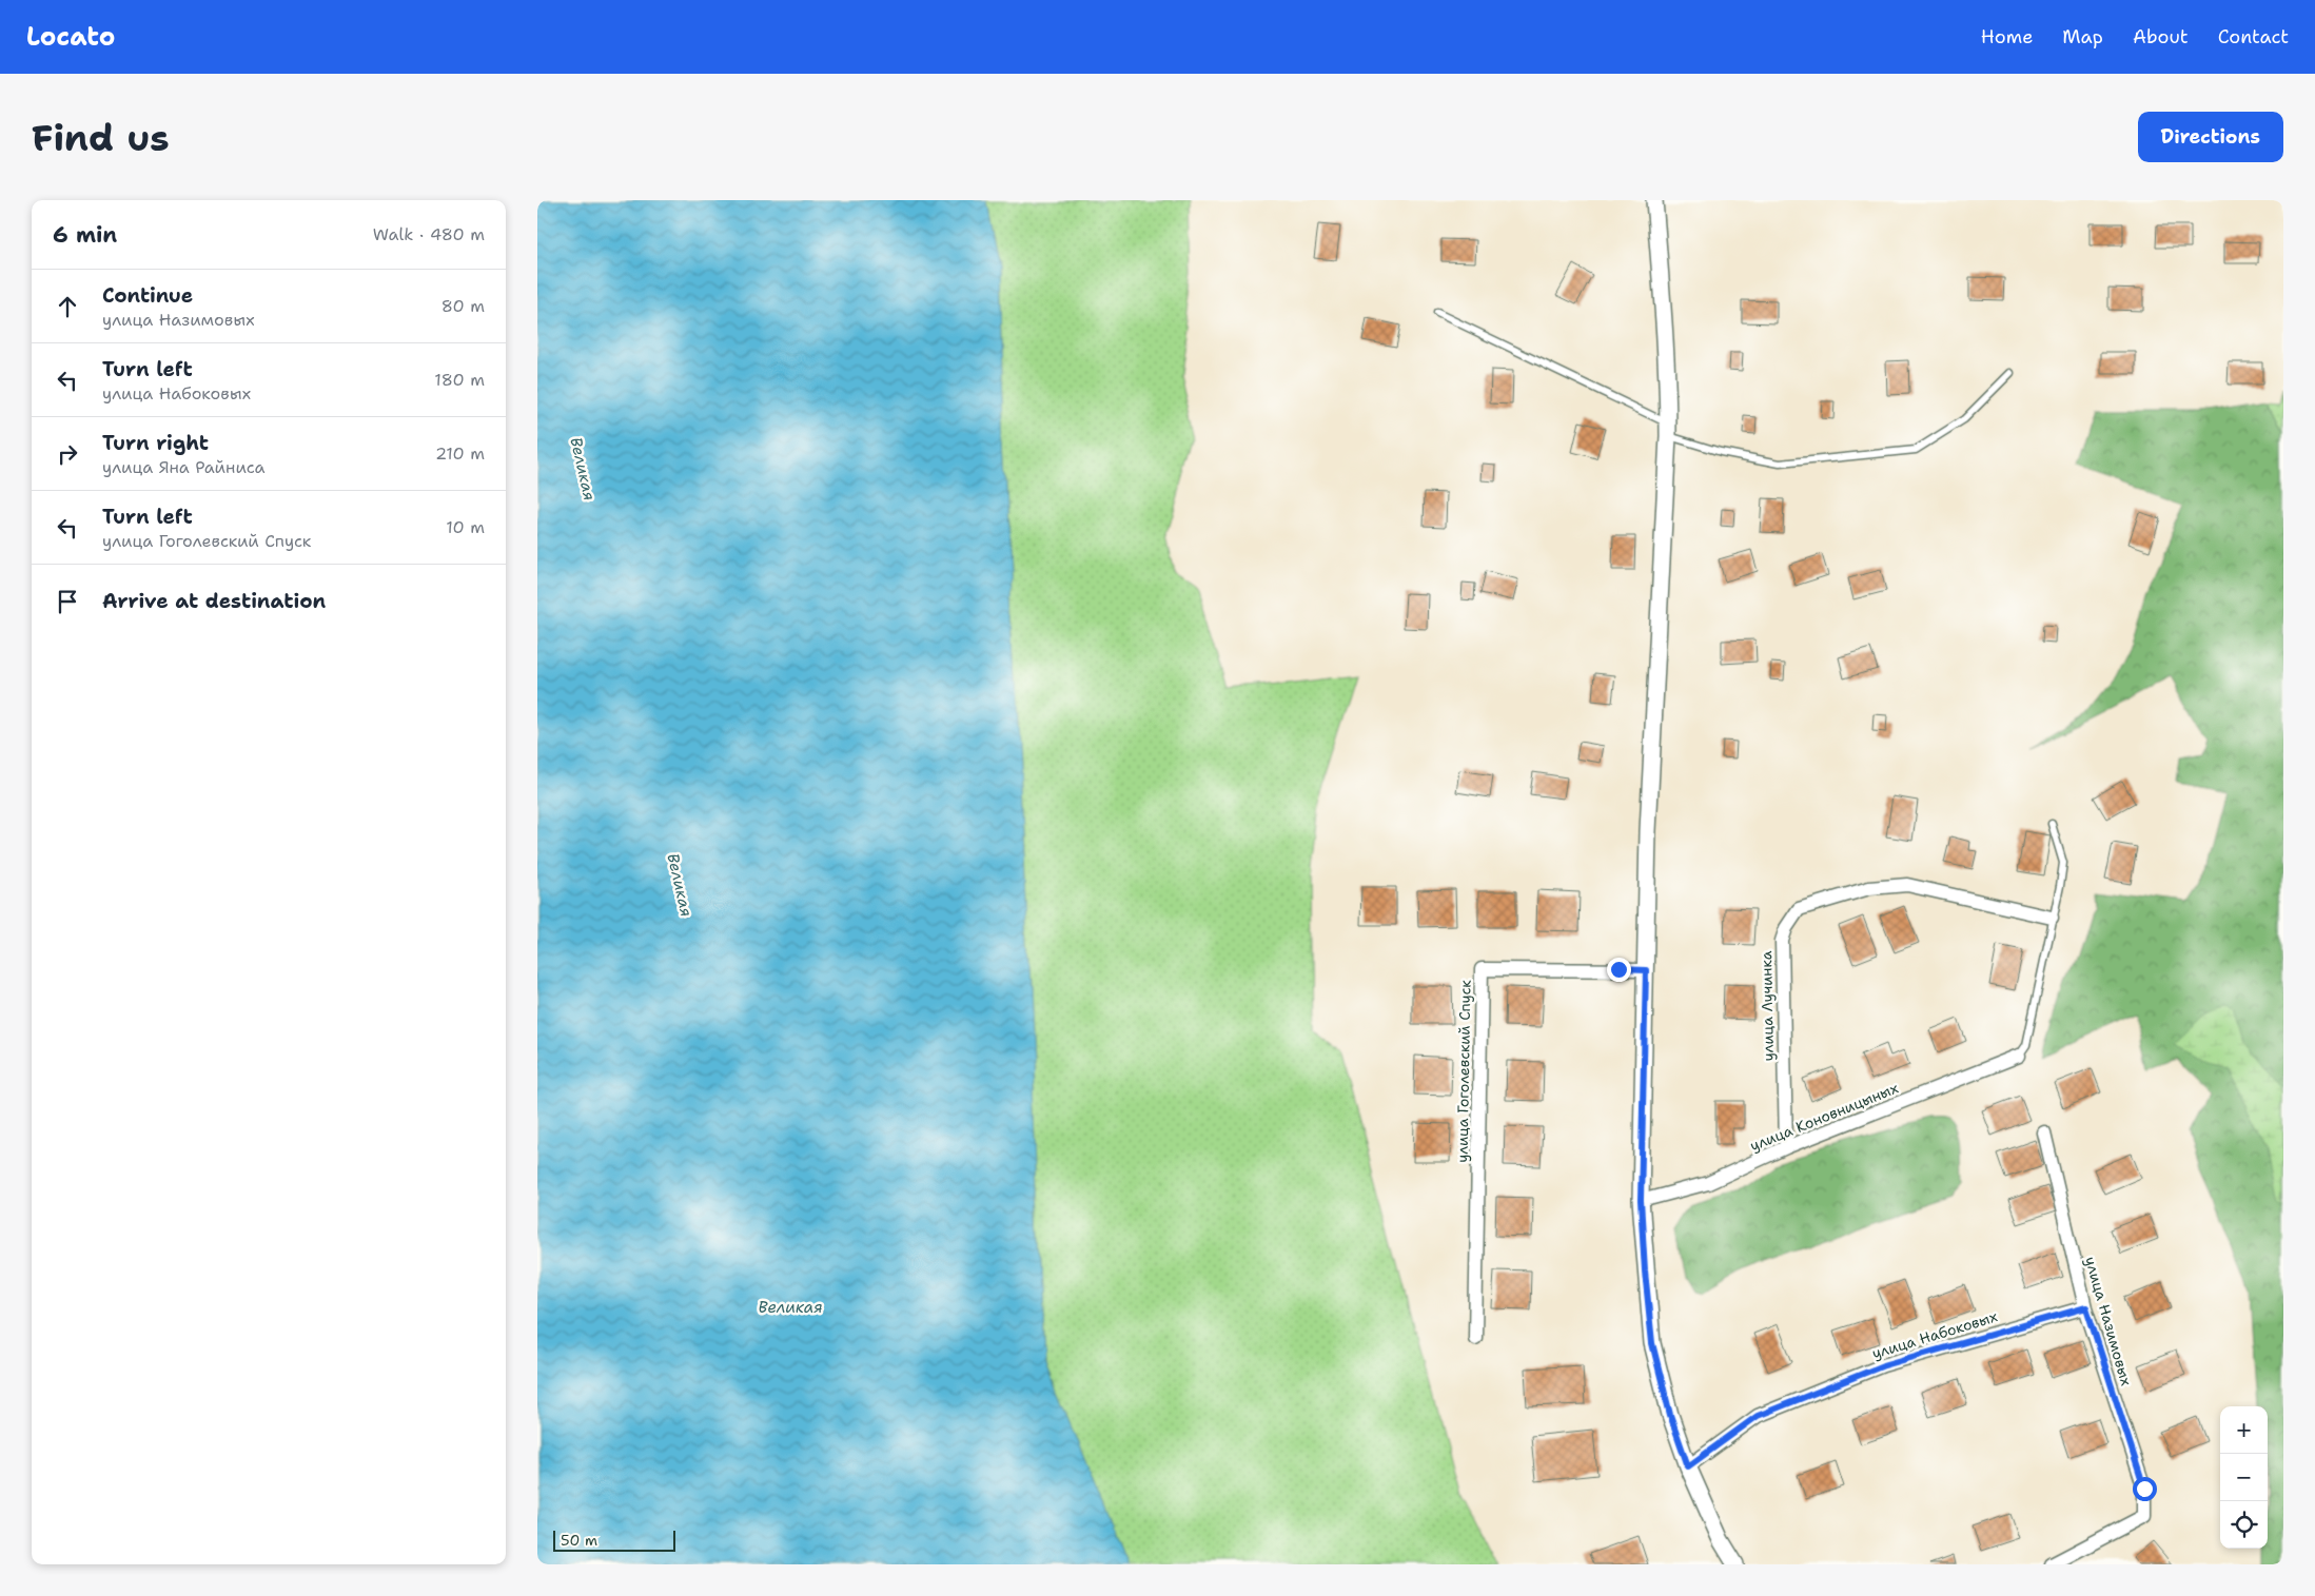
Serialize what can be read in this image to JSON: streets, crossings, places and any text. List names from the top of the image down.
{
  "streets": {
    "street": [
      "улица Лучинка",
      "улица Гоголевский Спуск",
      "улица Коновницыных",
      "улица Назимовых",
      "улица Набоковых"
    ]
  },
  "crossings": [
    ["улица Лучинка", "улица Коновницыных"],
    ["улица Назимовых", "улица Набоковых"]
  ],
  "water": ["Великая"],
  "scale_bar": "50 m",
  "page": {
    "header": "Locato",
    "nav": [
      "Home",
      "Map",
      "About",
      "Contact"
    ],
    "buttons": "Directions",
    "title": "Find us",
    "heading": ["6 min", "Walk · 480 m"],
    "list": [
      ["Continue", "улица Назимовых", "80 m"],
      ["Turn left", "улица Набоковых", "180 m"],
      ["Turn right", "улица Яна Райниса", "210 m"],
      ["Turn left", "улица Гоголевский Спуск", "10 m"],
      "Arrive at destination"
    ],
    "map_buttons": ["+", "−"],
    "scale": "50 m"
  }
}
